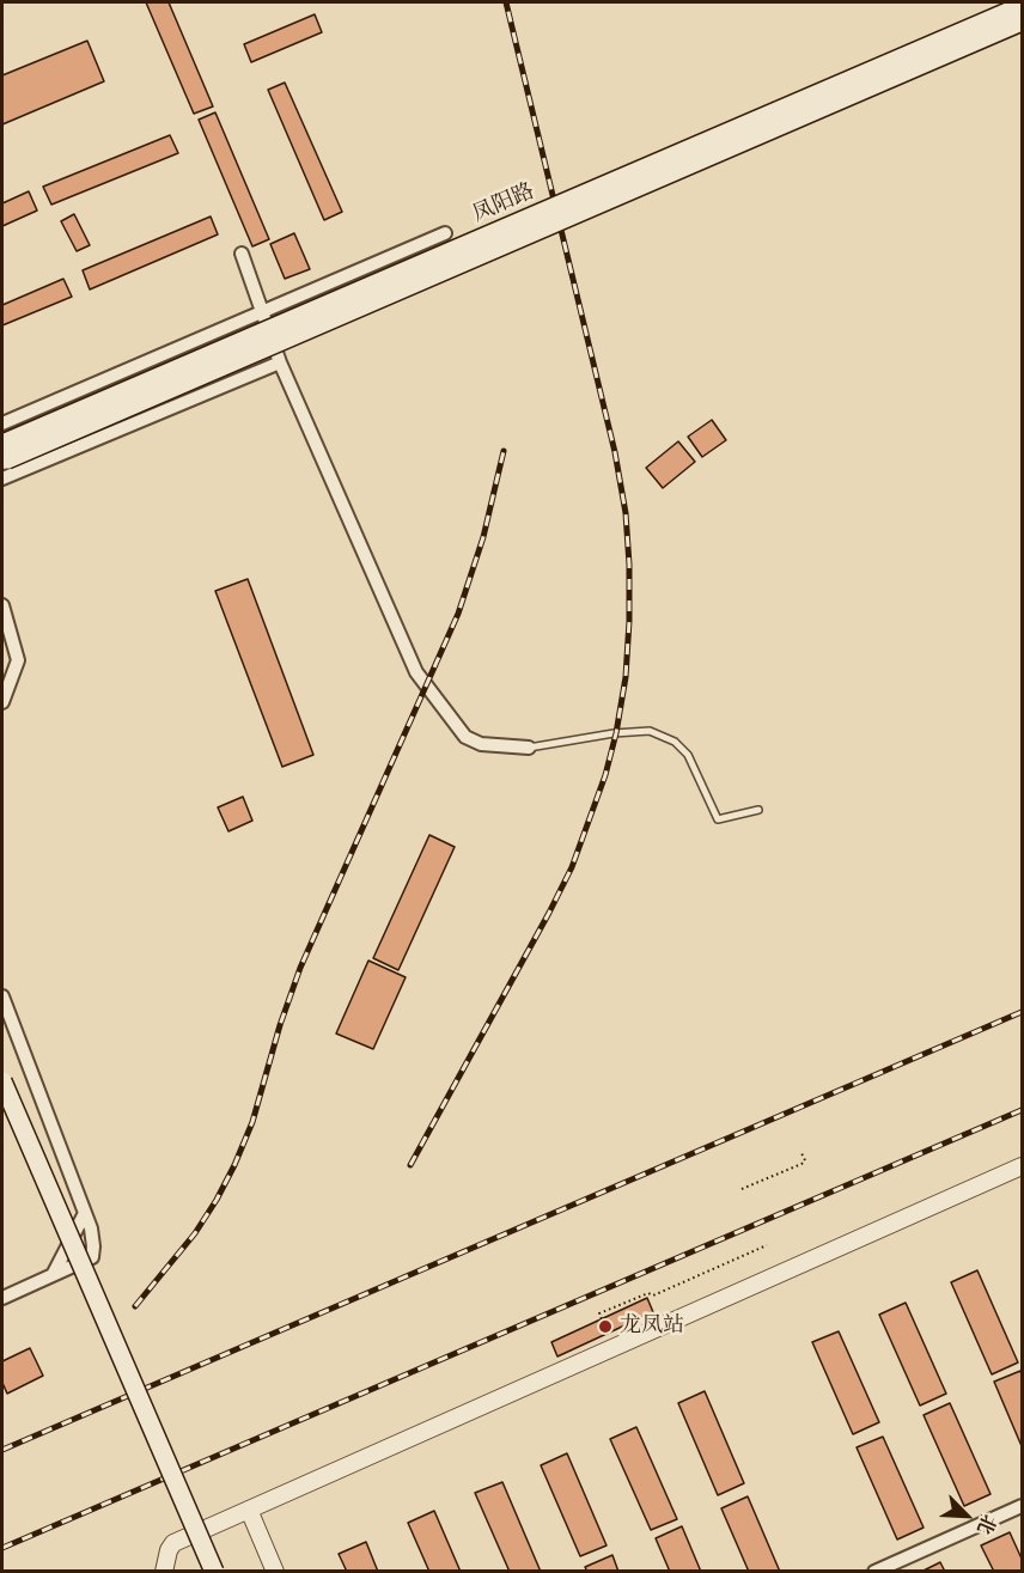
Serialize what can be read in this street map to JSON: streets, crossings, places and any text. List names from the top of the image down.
{
  "streets": {
    "main road": ["凤阳路"]
  },
  "places": ["龙凤站"],
  "north": "bottom right"
}
